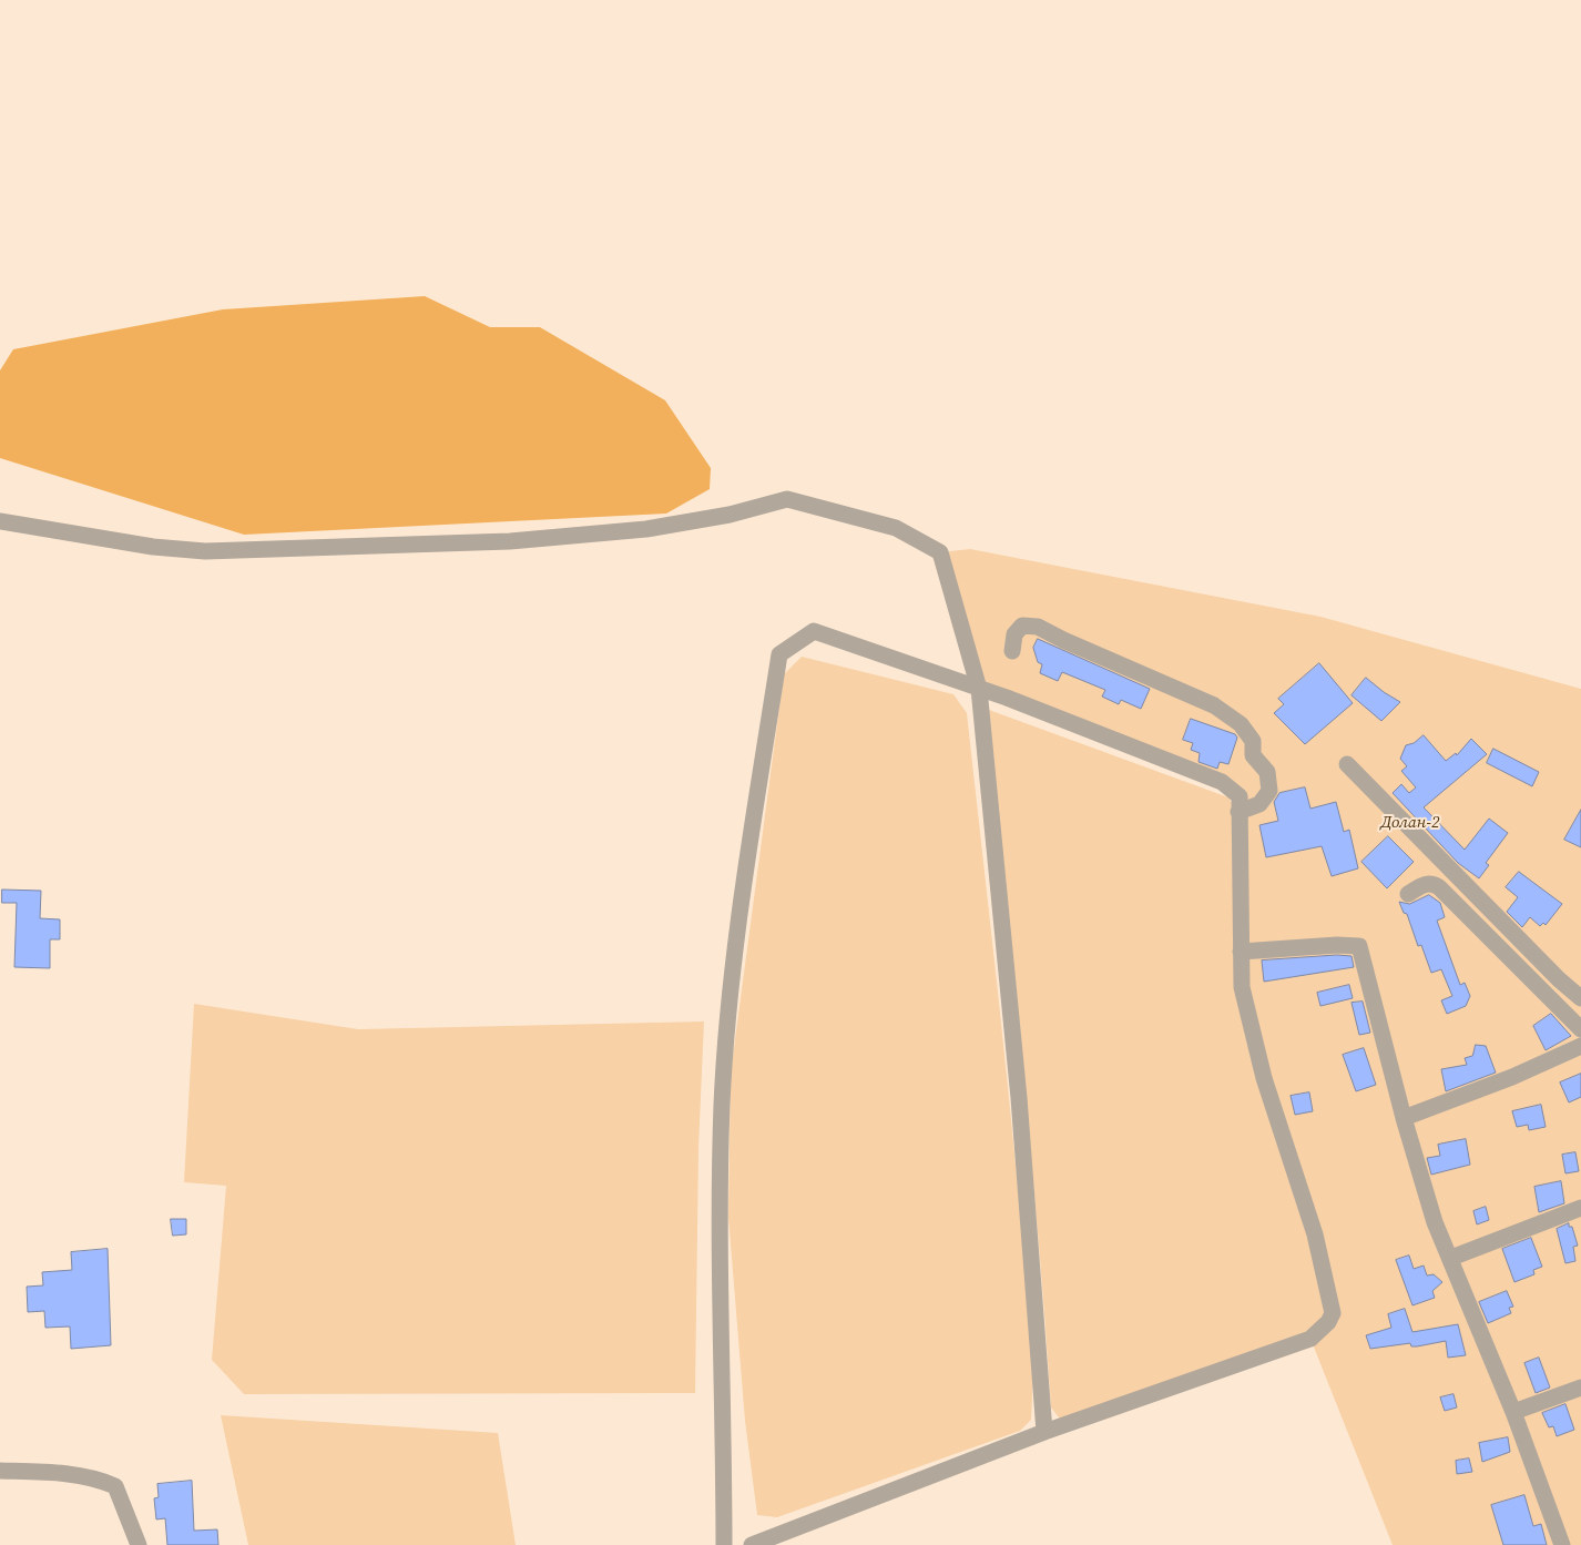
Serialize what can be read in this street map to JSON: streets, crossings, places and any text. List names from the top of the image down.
{
  "parks": ["Долан-2"]
}
